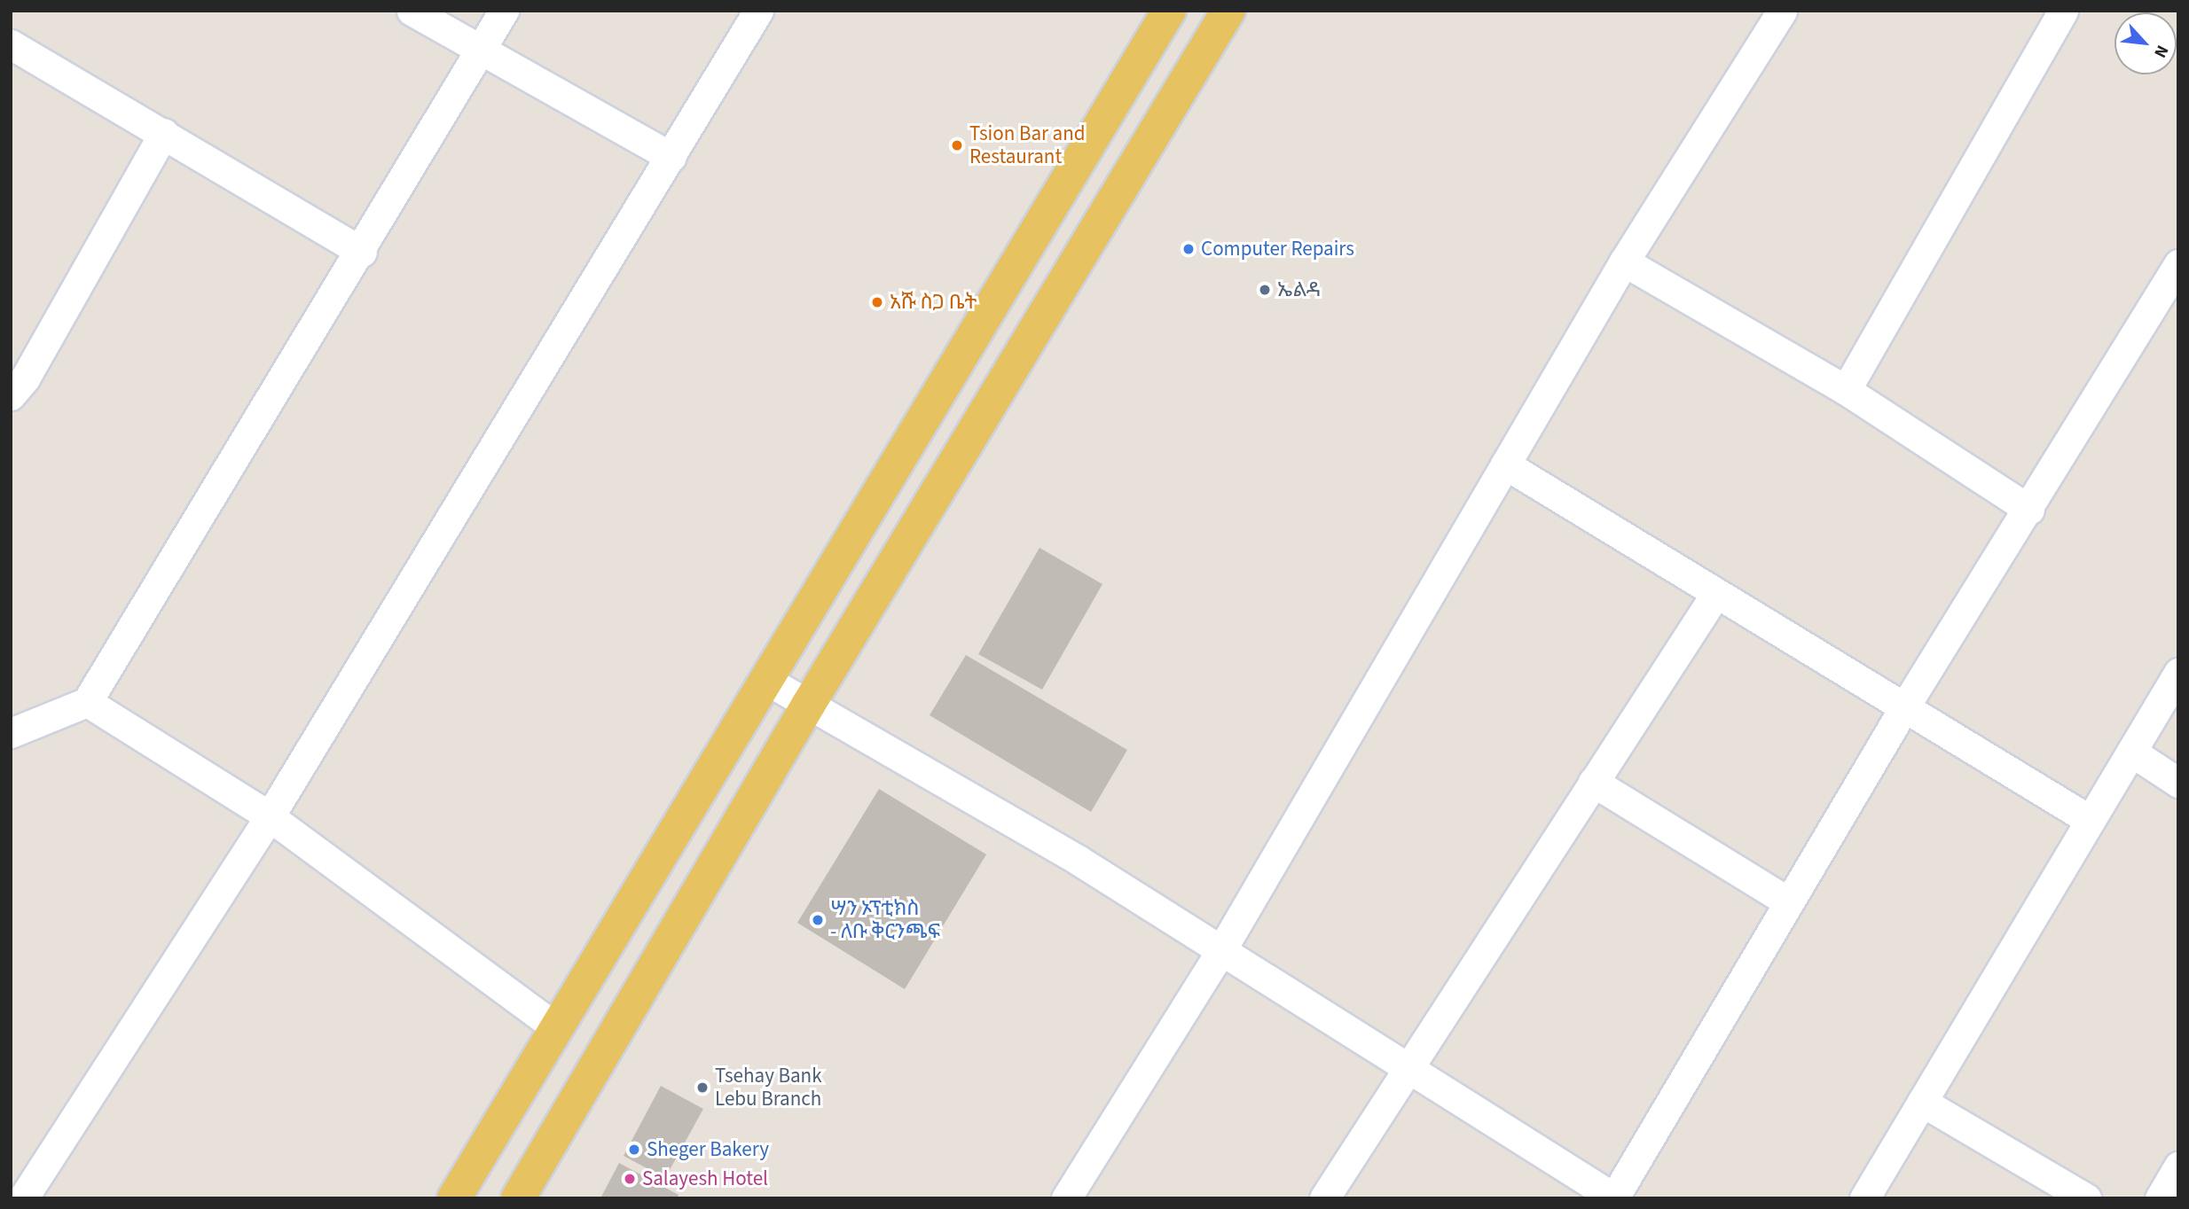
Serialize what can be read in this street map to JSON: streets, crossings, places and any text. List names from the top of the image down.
{
  "places": [
    "Tsion Bar and Restaurant",
    "Computer Repairs",
    "ኤልዳ",
    "አሹ ስጋ ቤት",
    "ሣን ኦፕቲክስ - ለቡ ቅርንጫፍ",
    "Tsehay Bank Lebu Branch",
    "Sheger Bakery",
    "Salayesh Hotel"
  ],
  "north": "bottom right"
}
